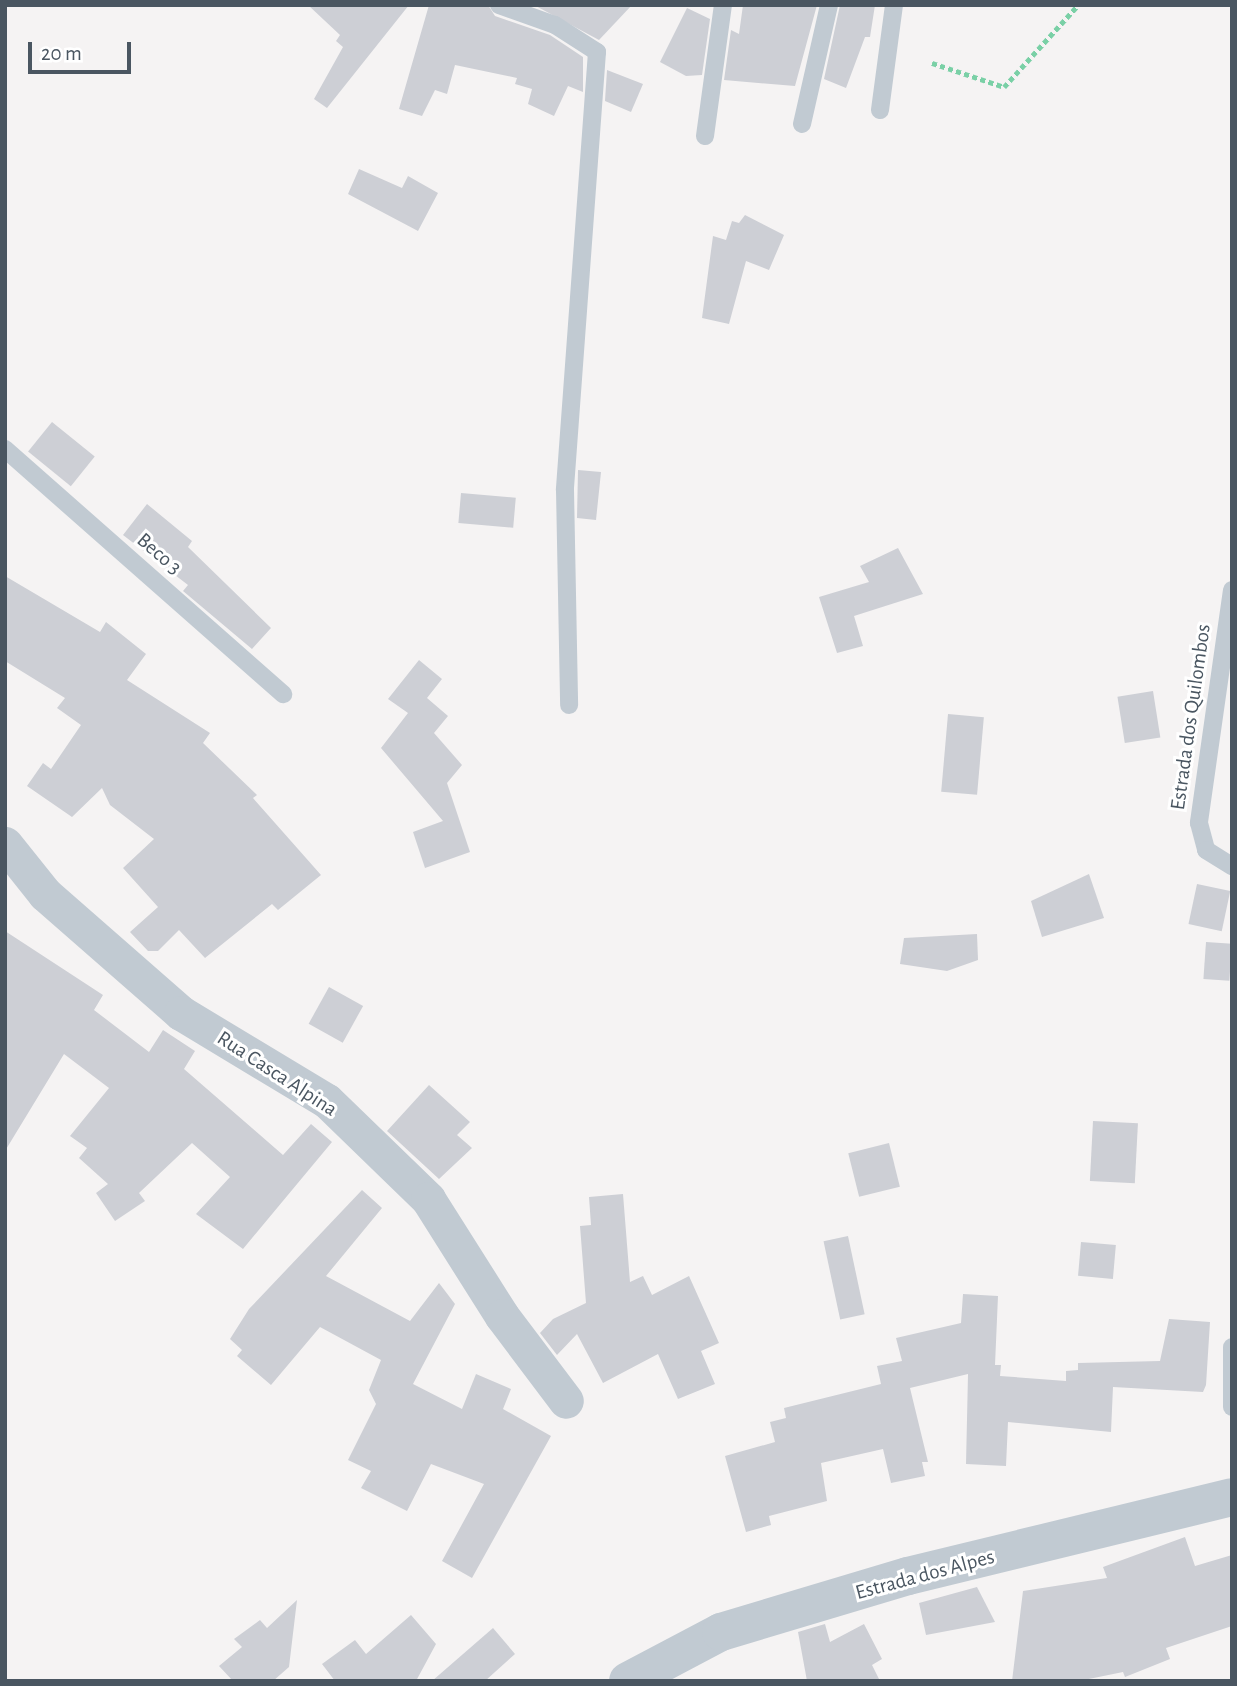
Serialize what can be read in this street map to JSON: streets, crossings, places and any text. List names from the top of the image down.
{
  "streets": {
    "street": ["Rua Casca Alpina", "Estrada dos Alpes"],
    "lane": ["Beco 3", "Estrada dos Quilombos"]
  },
  "scale_bar": "20 m"
}
